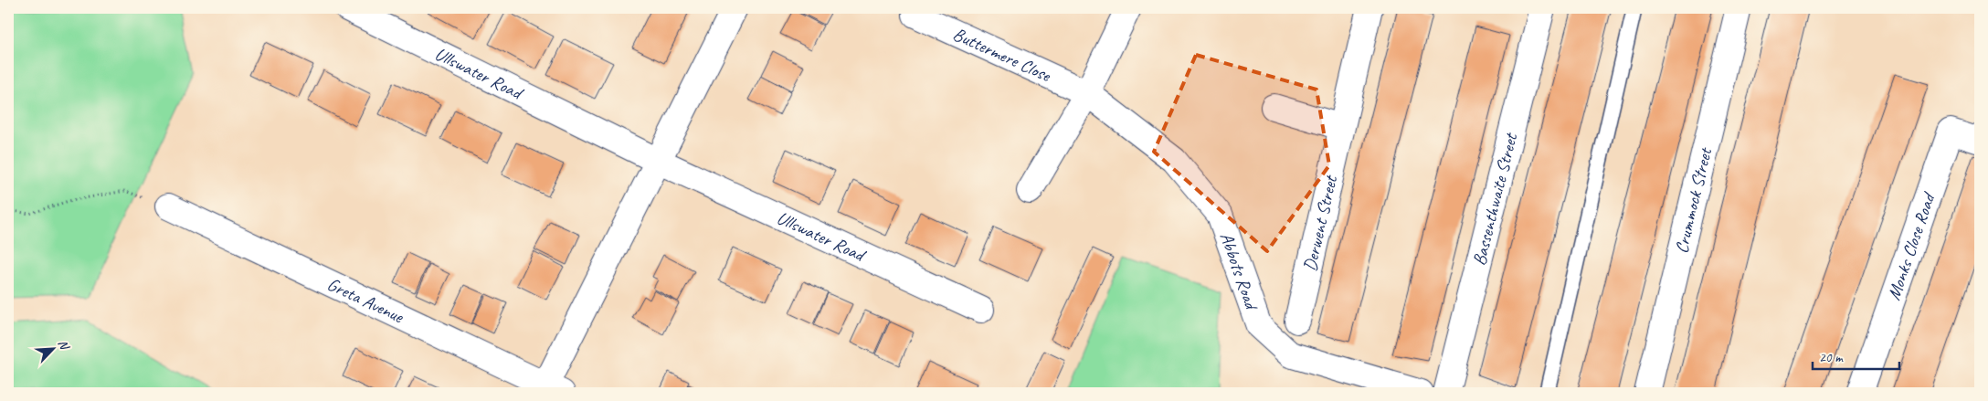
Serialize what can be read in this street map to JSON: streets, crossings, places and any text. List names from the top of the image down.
{
  "streets": {
    "street": [
      "Buttermere Close",
      "Ullswater Road",
      "Bassenthwaite Street",
      "Crummock Street",
      "Derwent Street",
      "Monks Close Road",
      "Abbots Road",
      "Greta Avenue"
    ]
  },
  "crossings": [
    ["Buttermere Close", "Abbots Road"]
  ],
  "scale_bar": "20 m",
  "north": "top right"
}
